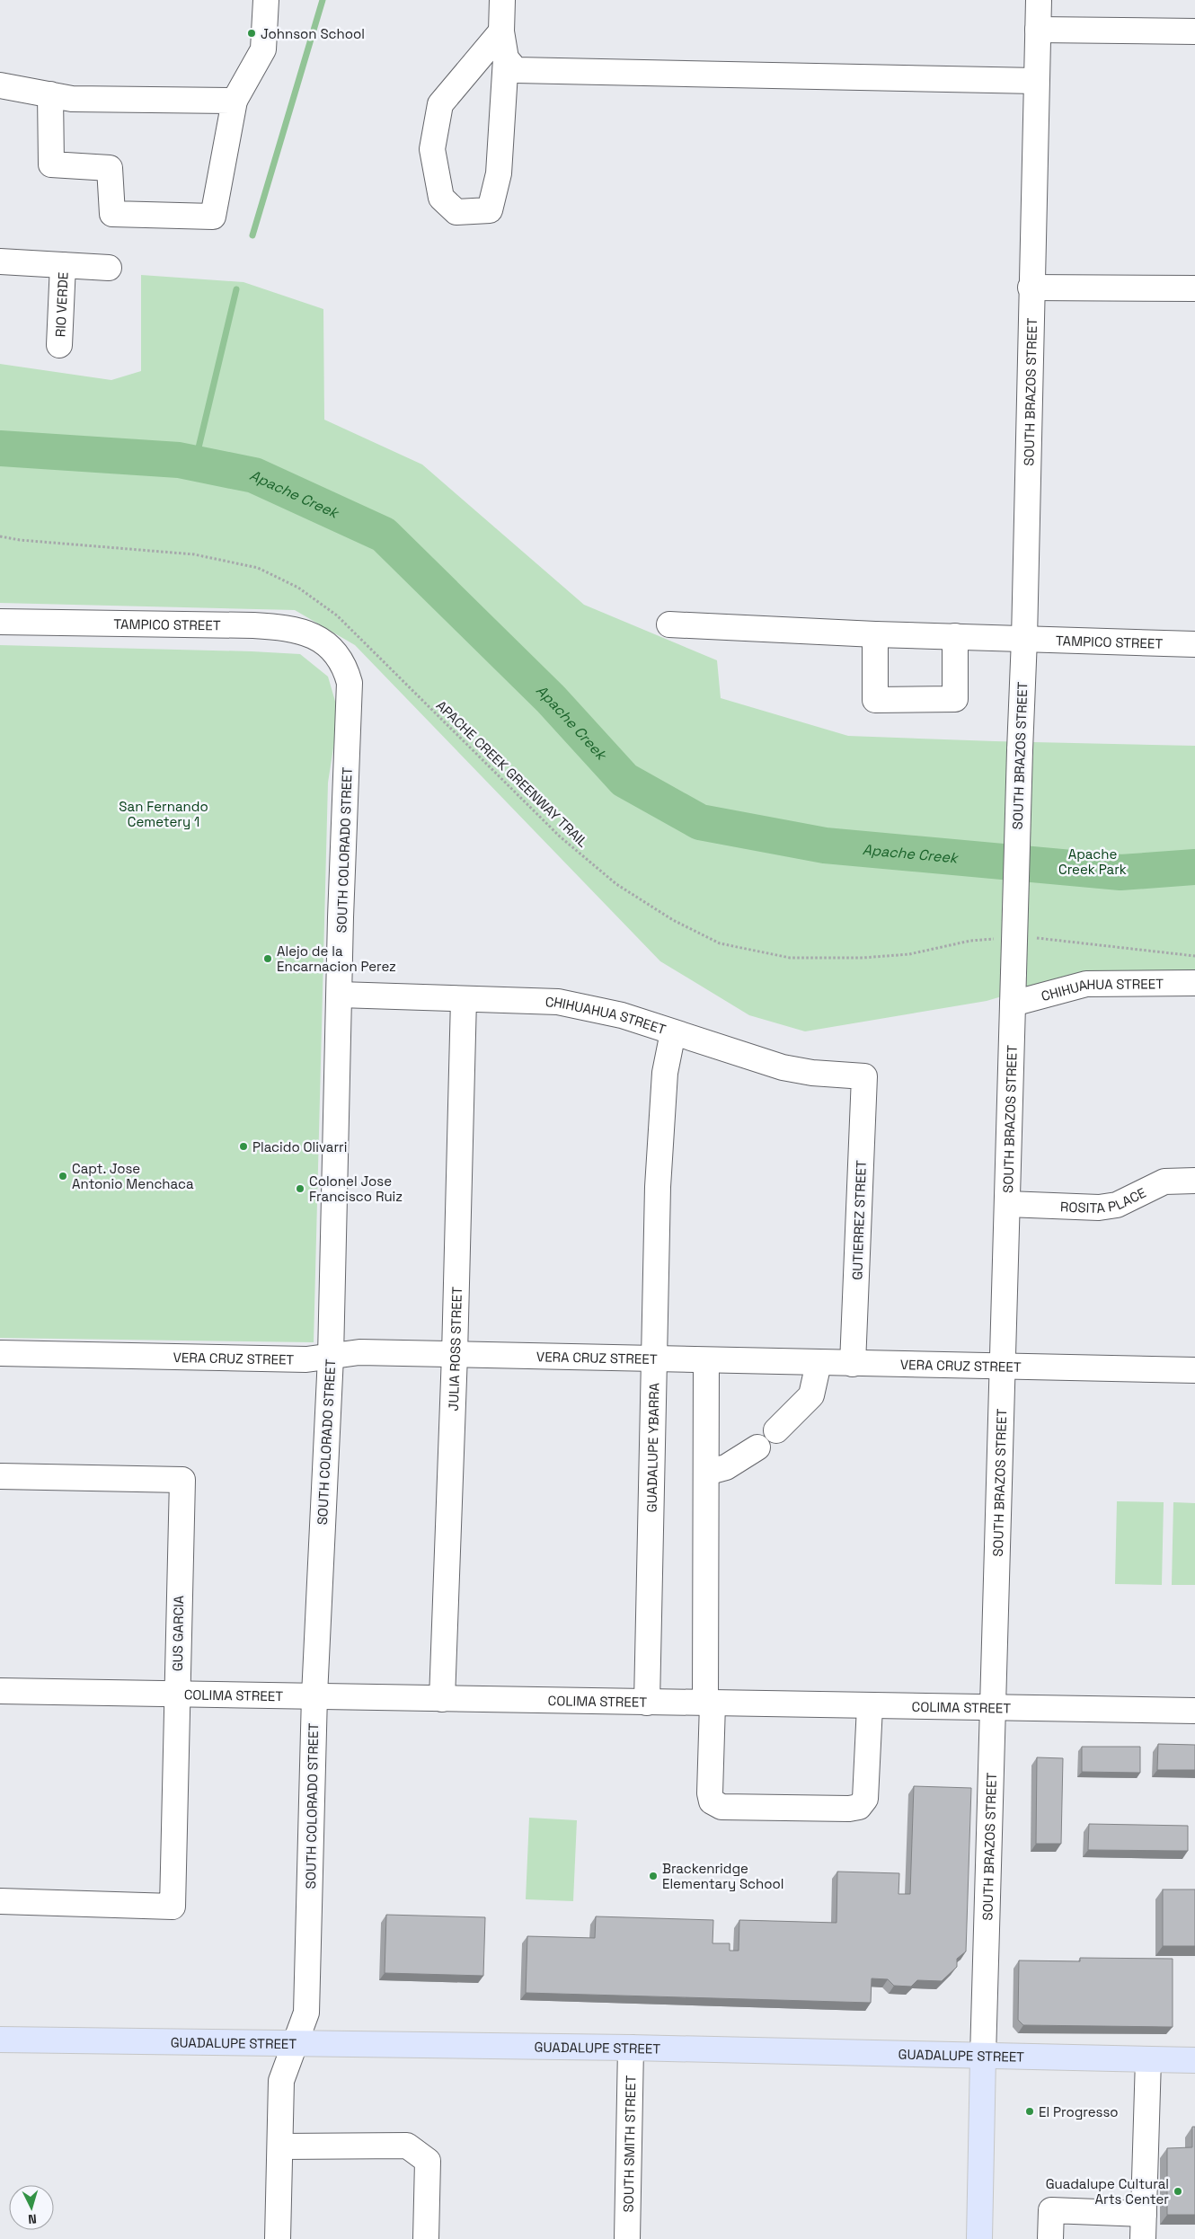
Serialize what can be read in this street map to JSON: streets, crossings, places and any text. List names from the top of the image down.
{
  "streets": {
    "main road": ["SOUTH BRAZOS STREET", "GUADALUPE STREET"],
    "street": [
      "RIO VERDE",
      "TAMPICO STREET",
      "SOUTH COLORADO STREET",
      "CHIHUAHUA STREET",
      "ROSITA PLACE",
      "GUTIERREZ STREET",
      "JULIA ROSS STREET",
      "VERA CRUZ STREET",
      "GUADALUPE YBARRA",
      "GUS GARCIA",
      "COLIMA STREET",
      "SOUTH SMITH STREET"
    ],
    "path": ["APACHE CREEK GREENWAY TRAIL"]
  },
  "crossings": [
    ["SOUTH BRAZOS STREET", "TAMPICO STREET"],
    ["SOUTH BRAZOS STREET", "CHIHUAHUA STREET"],
    ["SOUTH BRAZOS STREET", "ROSITA PLACE"],
    ["SOUTH BRAZOS STREET", "VERA CRUZ STREET"],
    ["SOUTH BRAZOS STREET", "COLIMA STREET"],
    ["SOUTH BRAZOS STREET", "GUADALUPE STREET"],
    ["TAMPICO STREET", "SOUTH COLORADO STREET"],
    ["SOUTH COLORADO STREET", "CHIHUAHUA STREET"],
    ["SOUTH COLORADO STREET", "VERA CRUZ STREET"],
    ["SOUTH COLORADO STREET", "COLIMA STREET"],
    ["SOUTH COLORADO STREET", "GUADALUPE STREET"],
    ["CHIHUAHUA STREET", "GUTIERREZ STREET"],
    ["CHIHUAHUA STREET", "JULIA ROSS STREET"],
    ["CHIHUAHUA STREET", "GUADALUPE YBARRA"],
    ["GUTIERREZ STREET", "VERA CRUZ STREET"],
    ["JULIA ROSS STREET", "VERA CRUZ STREET"],
    ["JULIA ROSS STREET", "COLIMA STREET"],
    ["VERA CRUZ STREET", "GUADALUPE YBARRA"],
    ["GUADALUPE YBARRA", "COLIMA STREET"],
    ["GUS GARCIA", "COLIMA STREET"],
    ["GUADALUPE STREET", "SOUTH SMITH STREET"]
  ],
  "water": ["Apache Creek"],
  "parks": ["San Fernando Cemetery 1", "Apache Creek Park"],
  "places": [
    "Johnson School",
    "Alejo de la Encarnacion Perez",
    "Placido Olivarri",
    "Capt. Jose Antonio Menchaca",
    "Colonel Jose Francisco Ruiz",
    "Brackenridge Elementary School",
    "El Progresso",
    "Guadalupe Cultural Arts Center"
  ],
  "north": "bottom"
}
